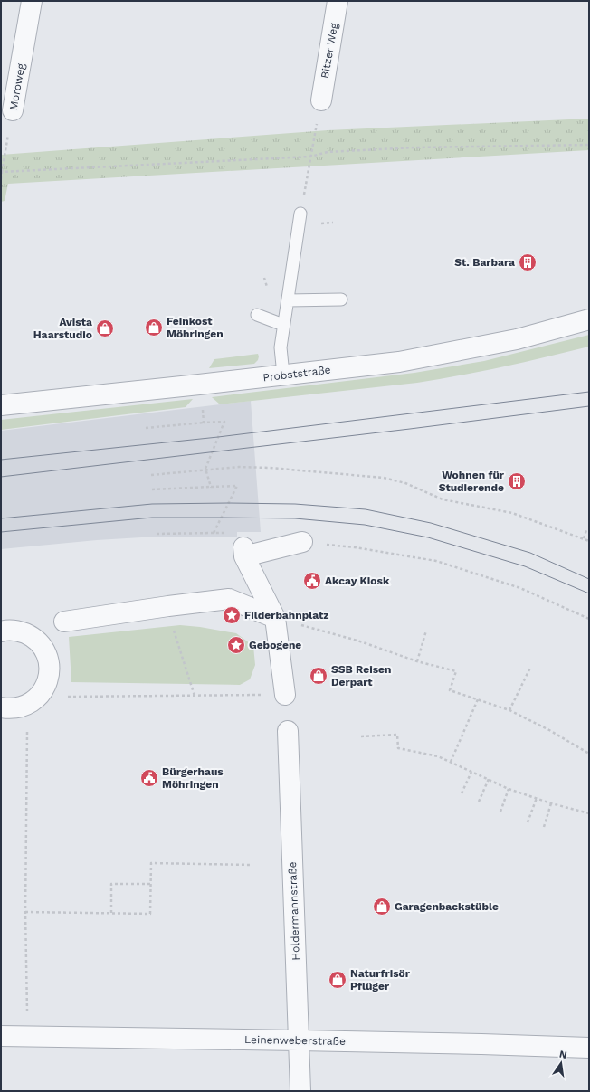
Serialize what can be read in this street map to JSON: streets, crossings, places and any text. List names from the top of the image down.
{
  "streets": {
    "street": [
      "Bitzer Weg",
      "Moroweg",
      "Probststraße",
      "Holdermannstraße",
      "Leinenweberstraße"
    ]
  },
  "crossings": [
    ["Holdermannstraße", "Leinenweberstraße"]
  ],
  "places": {
    "building": ["St. Barbara", "Wohnen für Studierende"],
    "shop": [
      "Feinkost Möhringen",
      "Avista Haarstudio",
      "SSB Reisen Derpart",
      "Garagenbackstüble",
      "Naturfrisör Pflüger"
    ],
    "public building": ["Akcay Kiosk", "Bürgerhaus Möhringen"],
    "place": ["Filderbahnplatz", "Gebogene"]
  },
  "north": "top"
}
